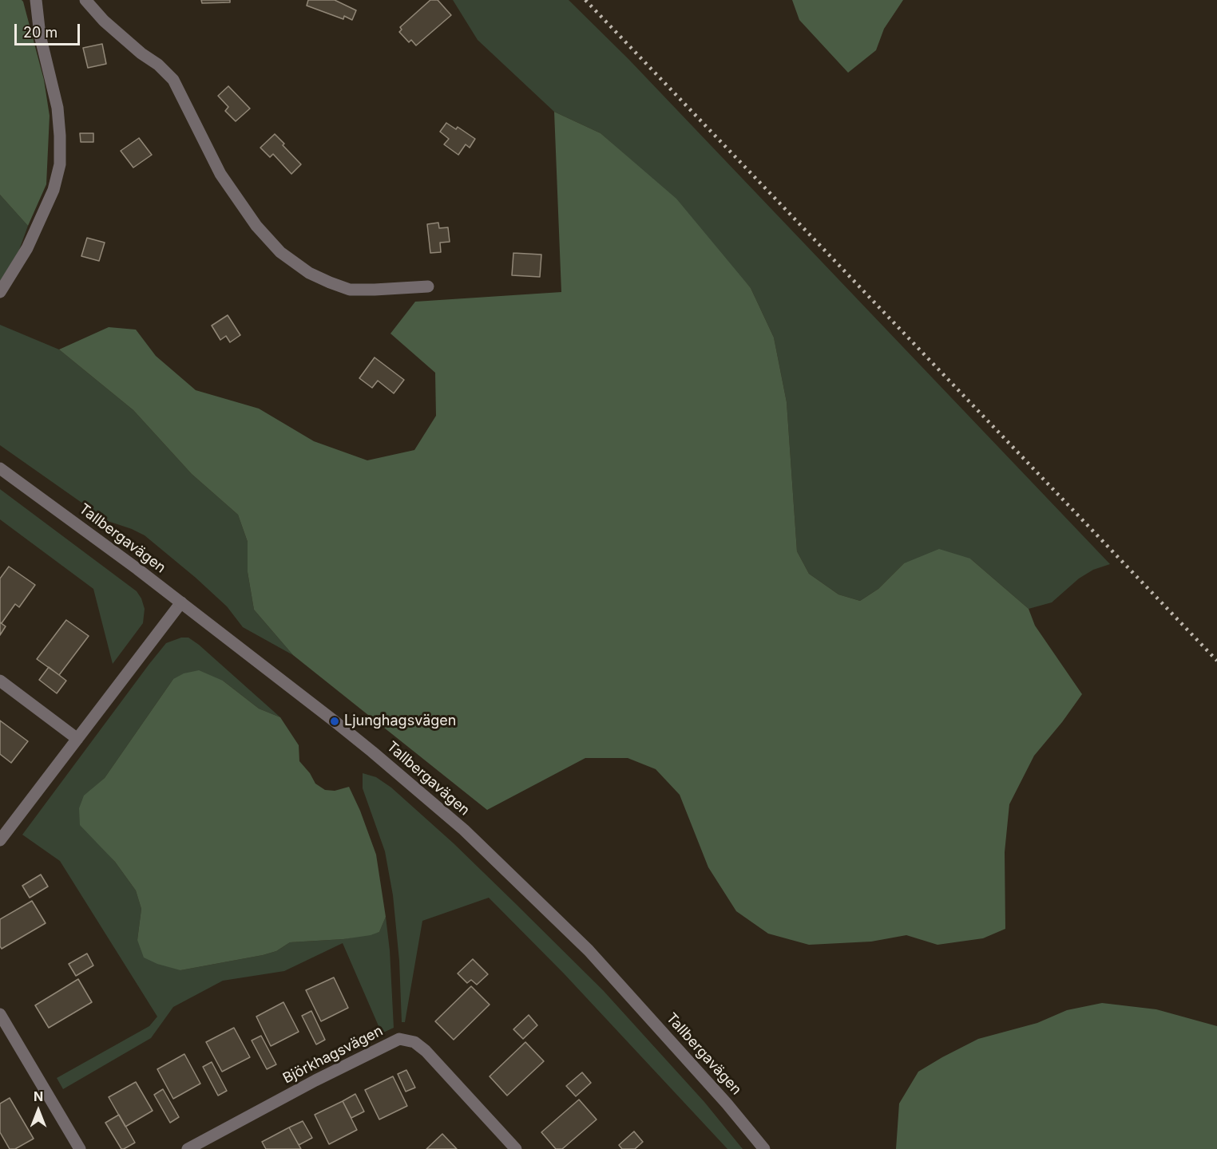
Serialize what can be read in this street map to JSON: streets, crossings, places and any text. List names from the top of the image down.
{
  "streets": {
    "street": ["Tallbergavägen", "Björkhagsvägen"]
  },
  "places": ["Ljunghagsvägen"],
  "scale_bar": "20 m",
  "north": "top"
}
